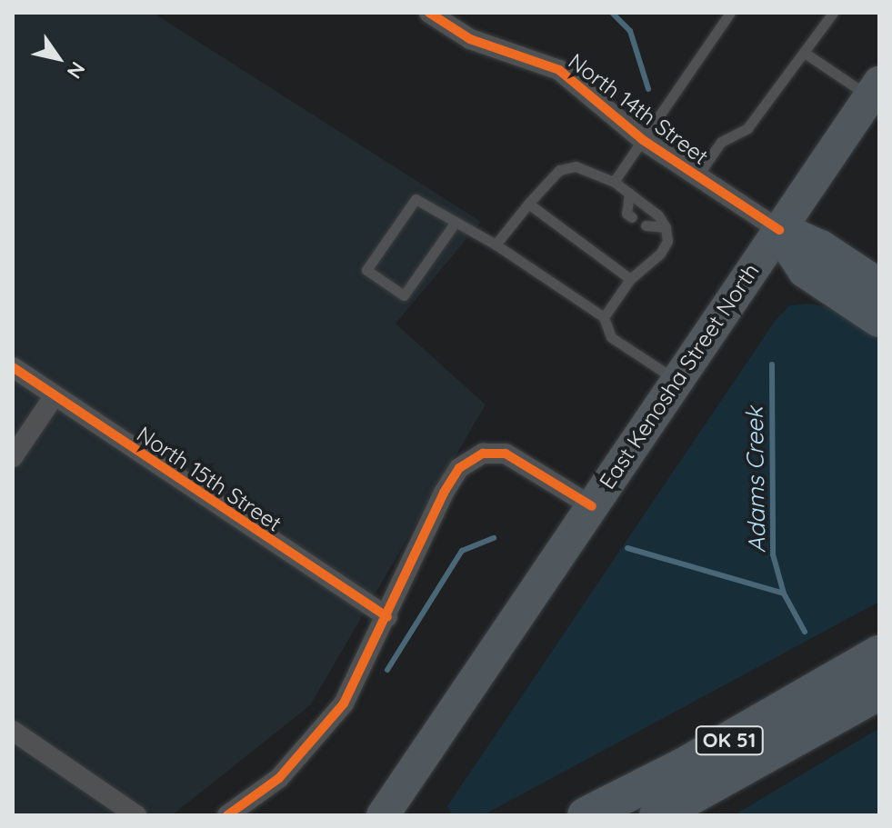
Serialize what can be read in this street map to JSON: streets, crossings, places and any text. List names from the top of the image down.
{
  "streets": {
    "highway": ["OK 51"],
    "main road": ["East Kenosha Street North"],
    "street": ["North 14th Street", "North 15th Street"]
  },
  "crossings": [
    ["North 14th Street", "East Kenosha Street North"]
  ],
  "water": ["Adams Creek"],
  "north": "bottom right"
}
